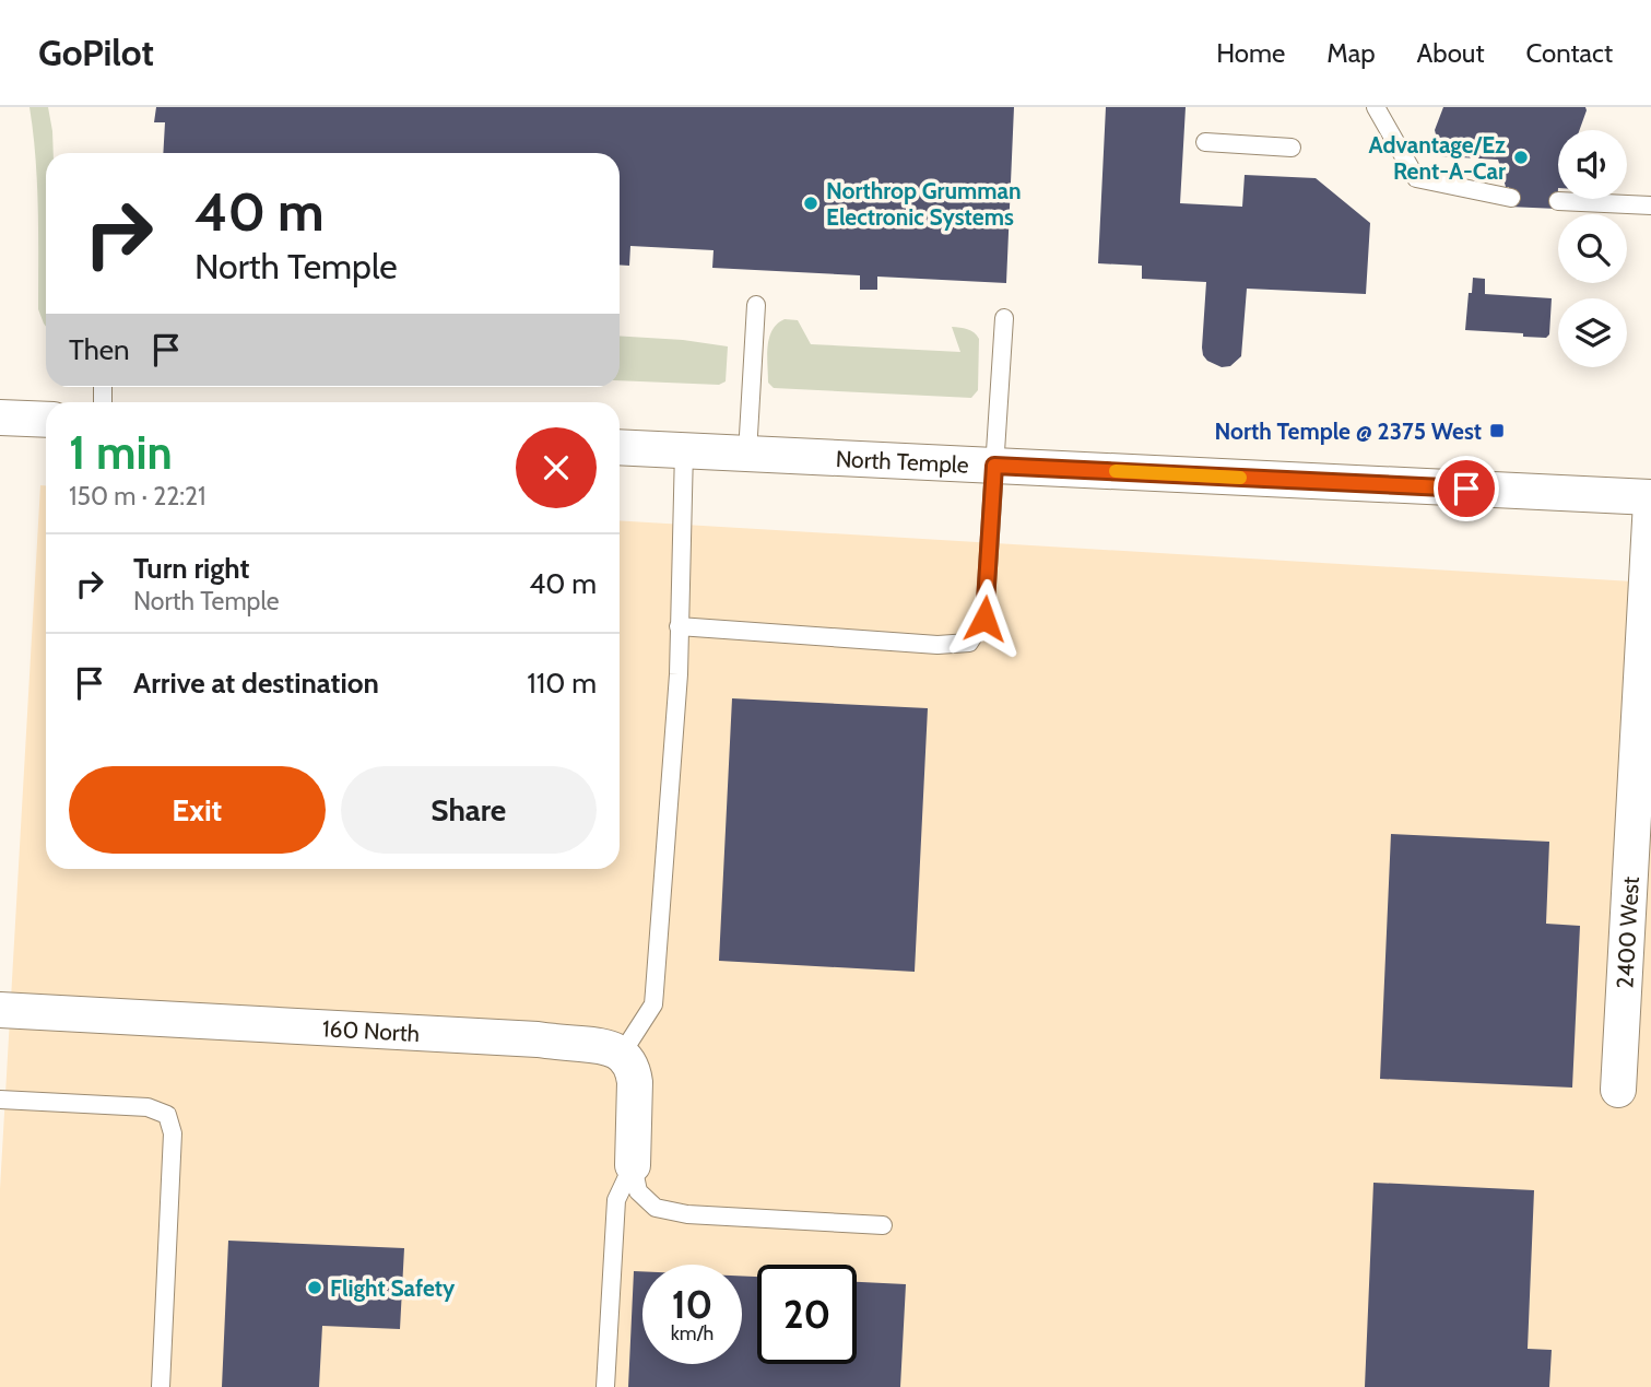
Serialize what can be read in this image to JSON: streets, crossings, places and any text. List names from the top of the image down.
{
  "streets": {
    "street": ["North Temple", "2400 West", "160 North"]
  },
  "crossings": [
    ["North Temple", "2400 West"]
  ],
  "places": {
    "other": ["Advantage/Ez Rent-A-Car", "Northrop Grumman Electronic Systems", "Flight Safety"],
    "transit": ["North Temple @ 2375 West"]
  },
  "page": {
    "header": "GoPilot",
    "nav": [
      "Home",
      "Map",
      "About",
      "Contact"
    ],
    "turn": ["40 m", "North Temple"],
    "then": "Then",
    "heading": ["1 min", "150 m · 22:21"],
    "list": [
      {
        "name": "Turn right",
        "note": "North Temple",
        "value": "40 m"
      },
      {
        "name": "Arrive at destination",
        "value": "110 m"
      }
    ],
    "buttons": ["Exit", "Share"],
    "speed": "10 km/h",
    "limit": "20"
  }
}
